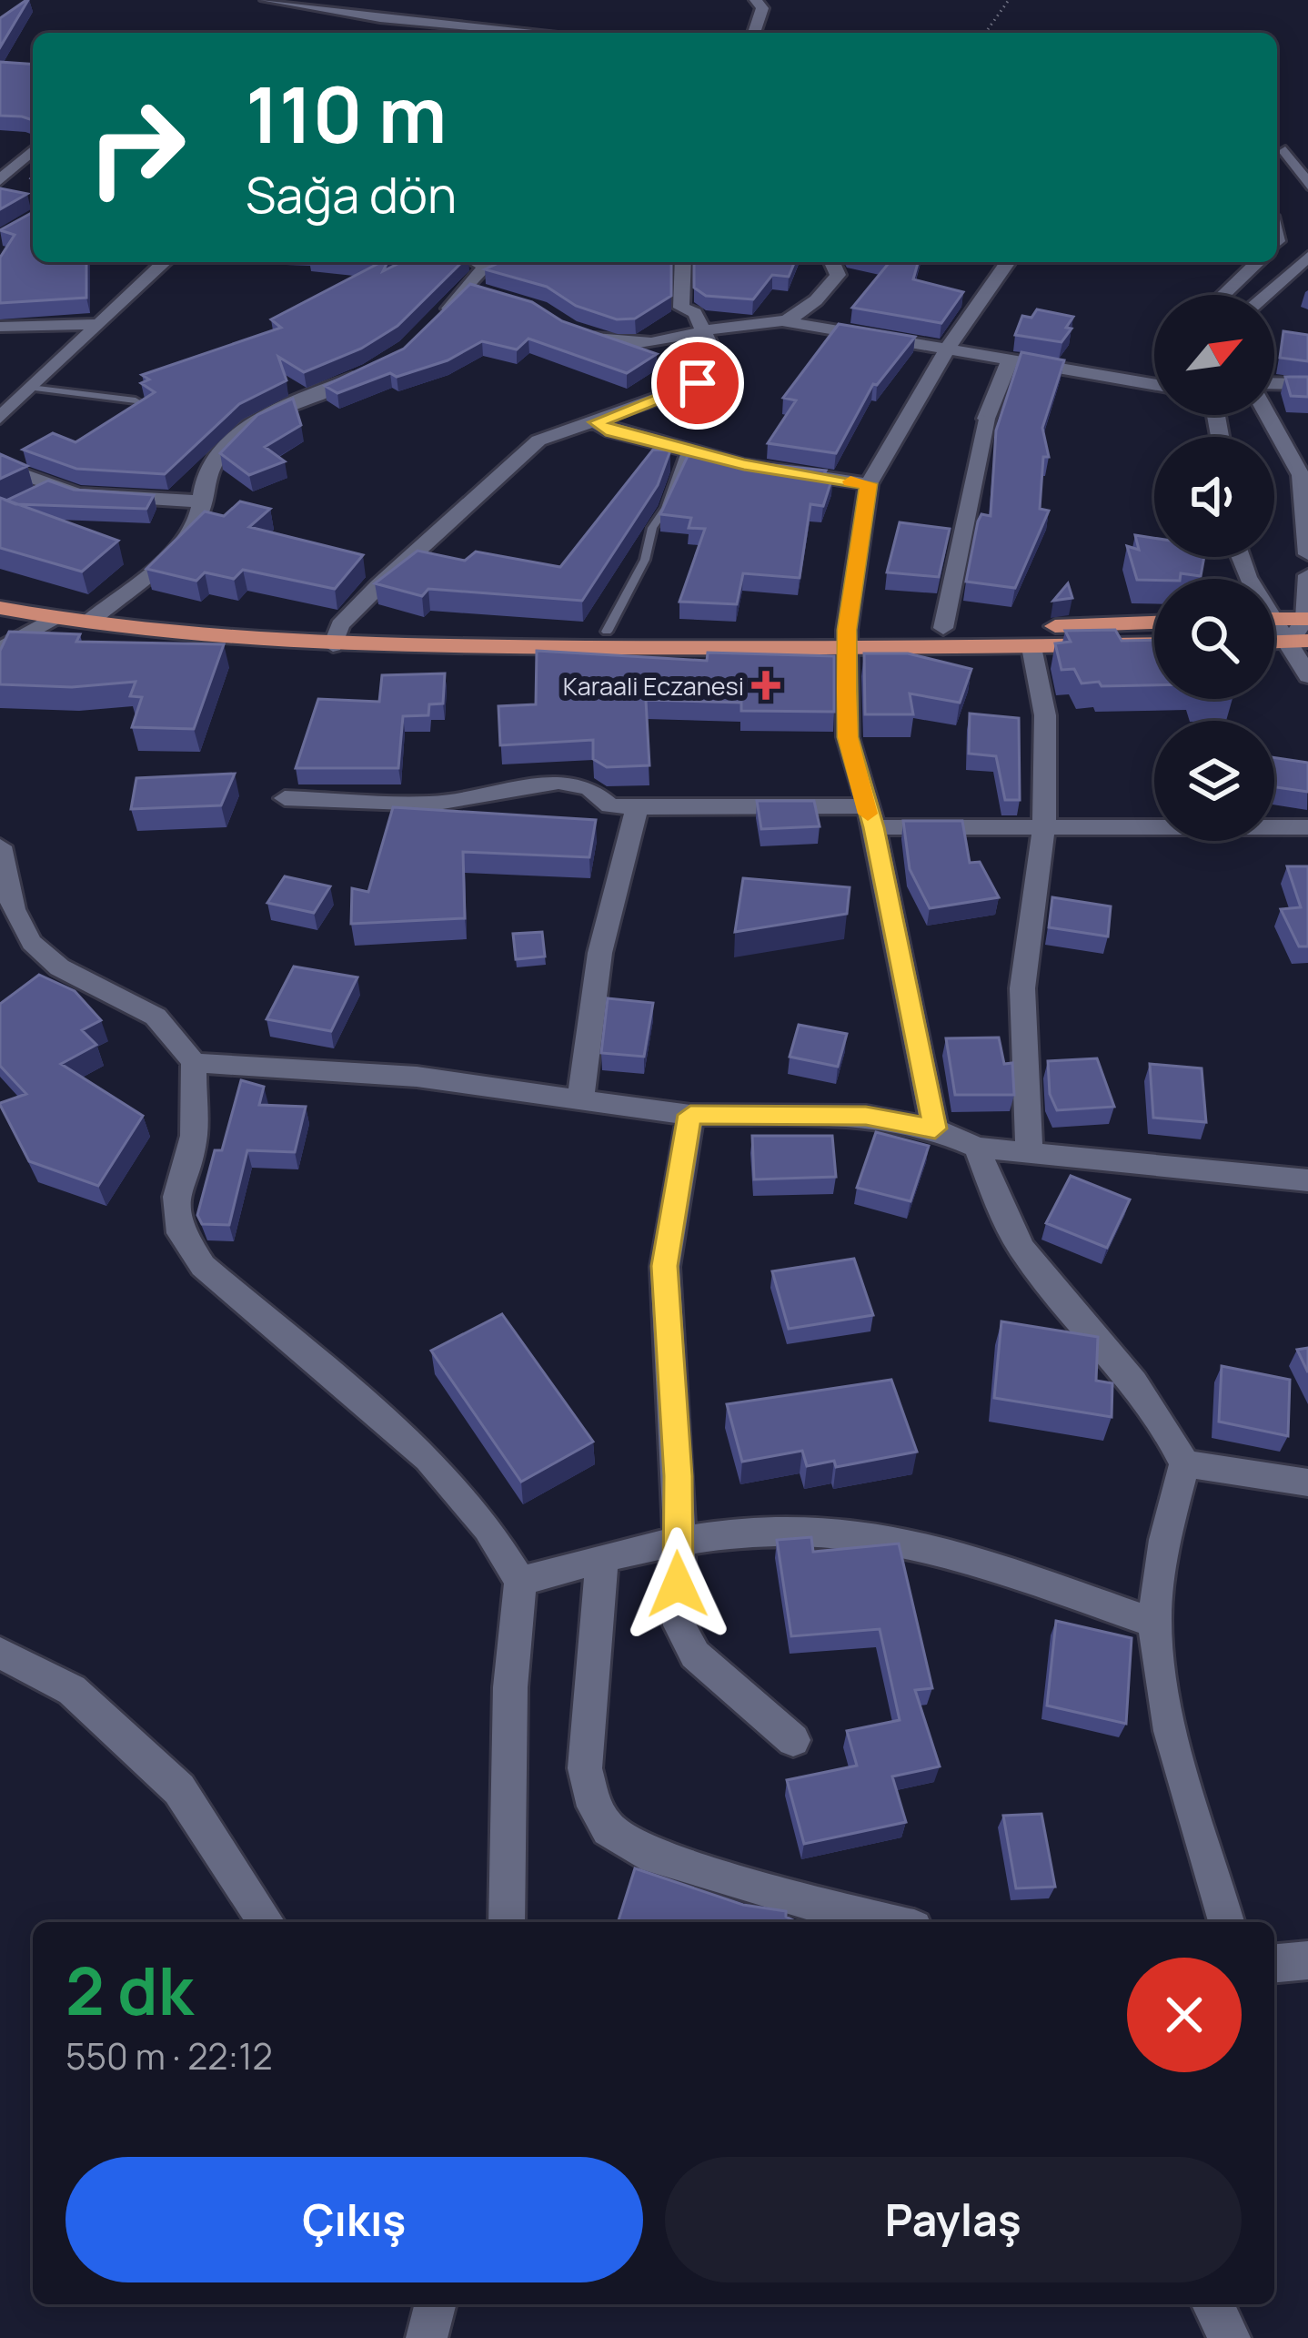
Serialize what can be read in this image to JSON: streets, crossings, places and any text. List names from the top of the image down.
{
  "places": {
    "health": ["Karaali Eczanesi"]
  },
  "north": "top right",
  "page": {
    "turn": ["110 m", "Sağa dön"],
    "heading": ["2 dk", "550 m · 22:12"],
    "buttons": ["Çıkış", "Paylaş"]
  }
}
